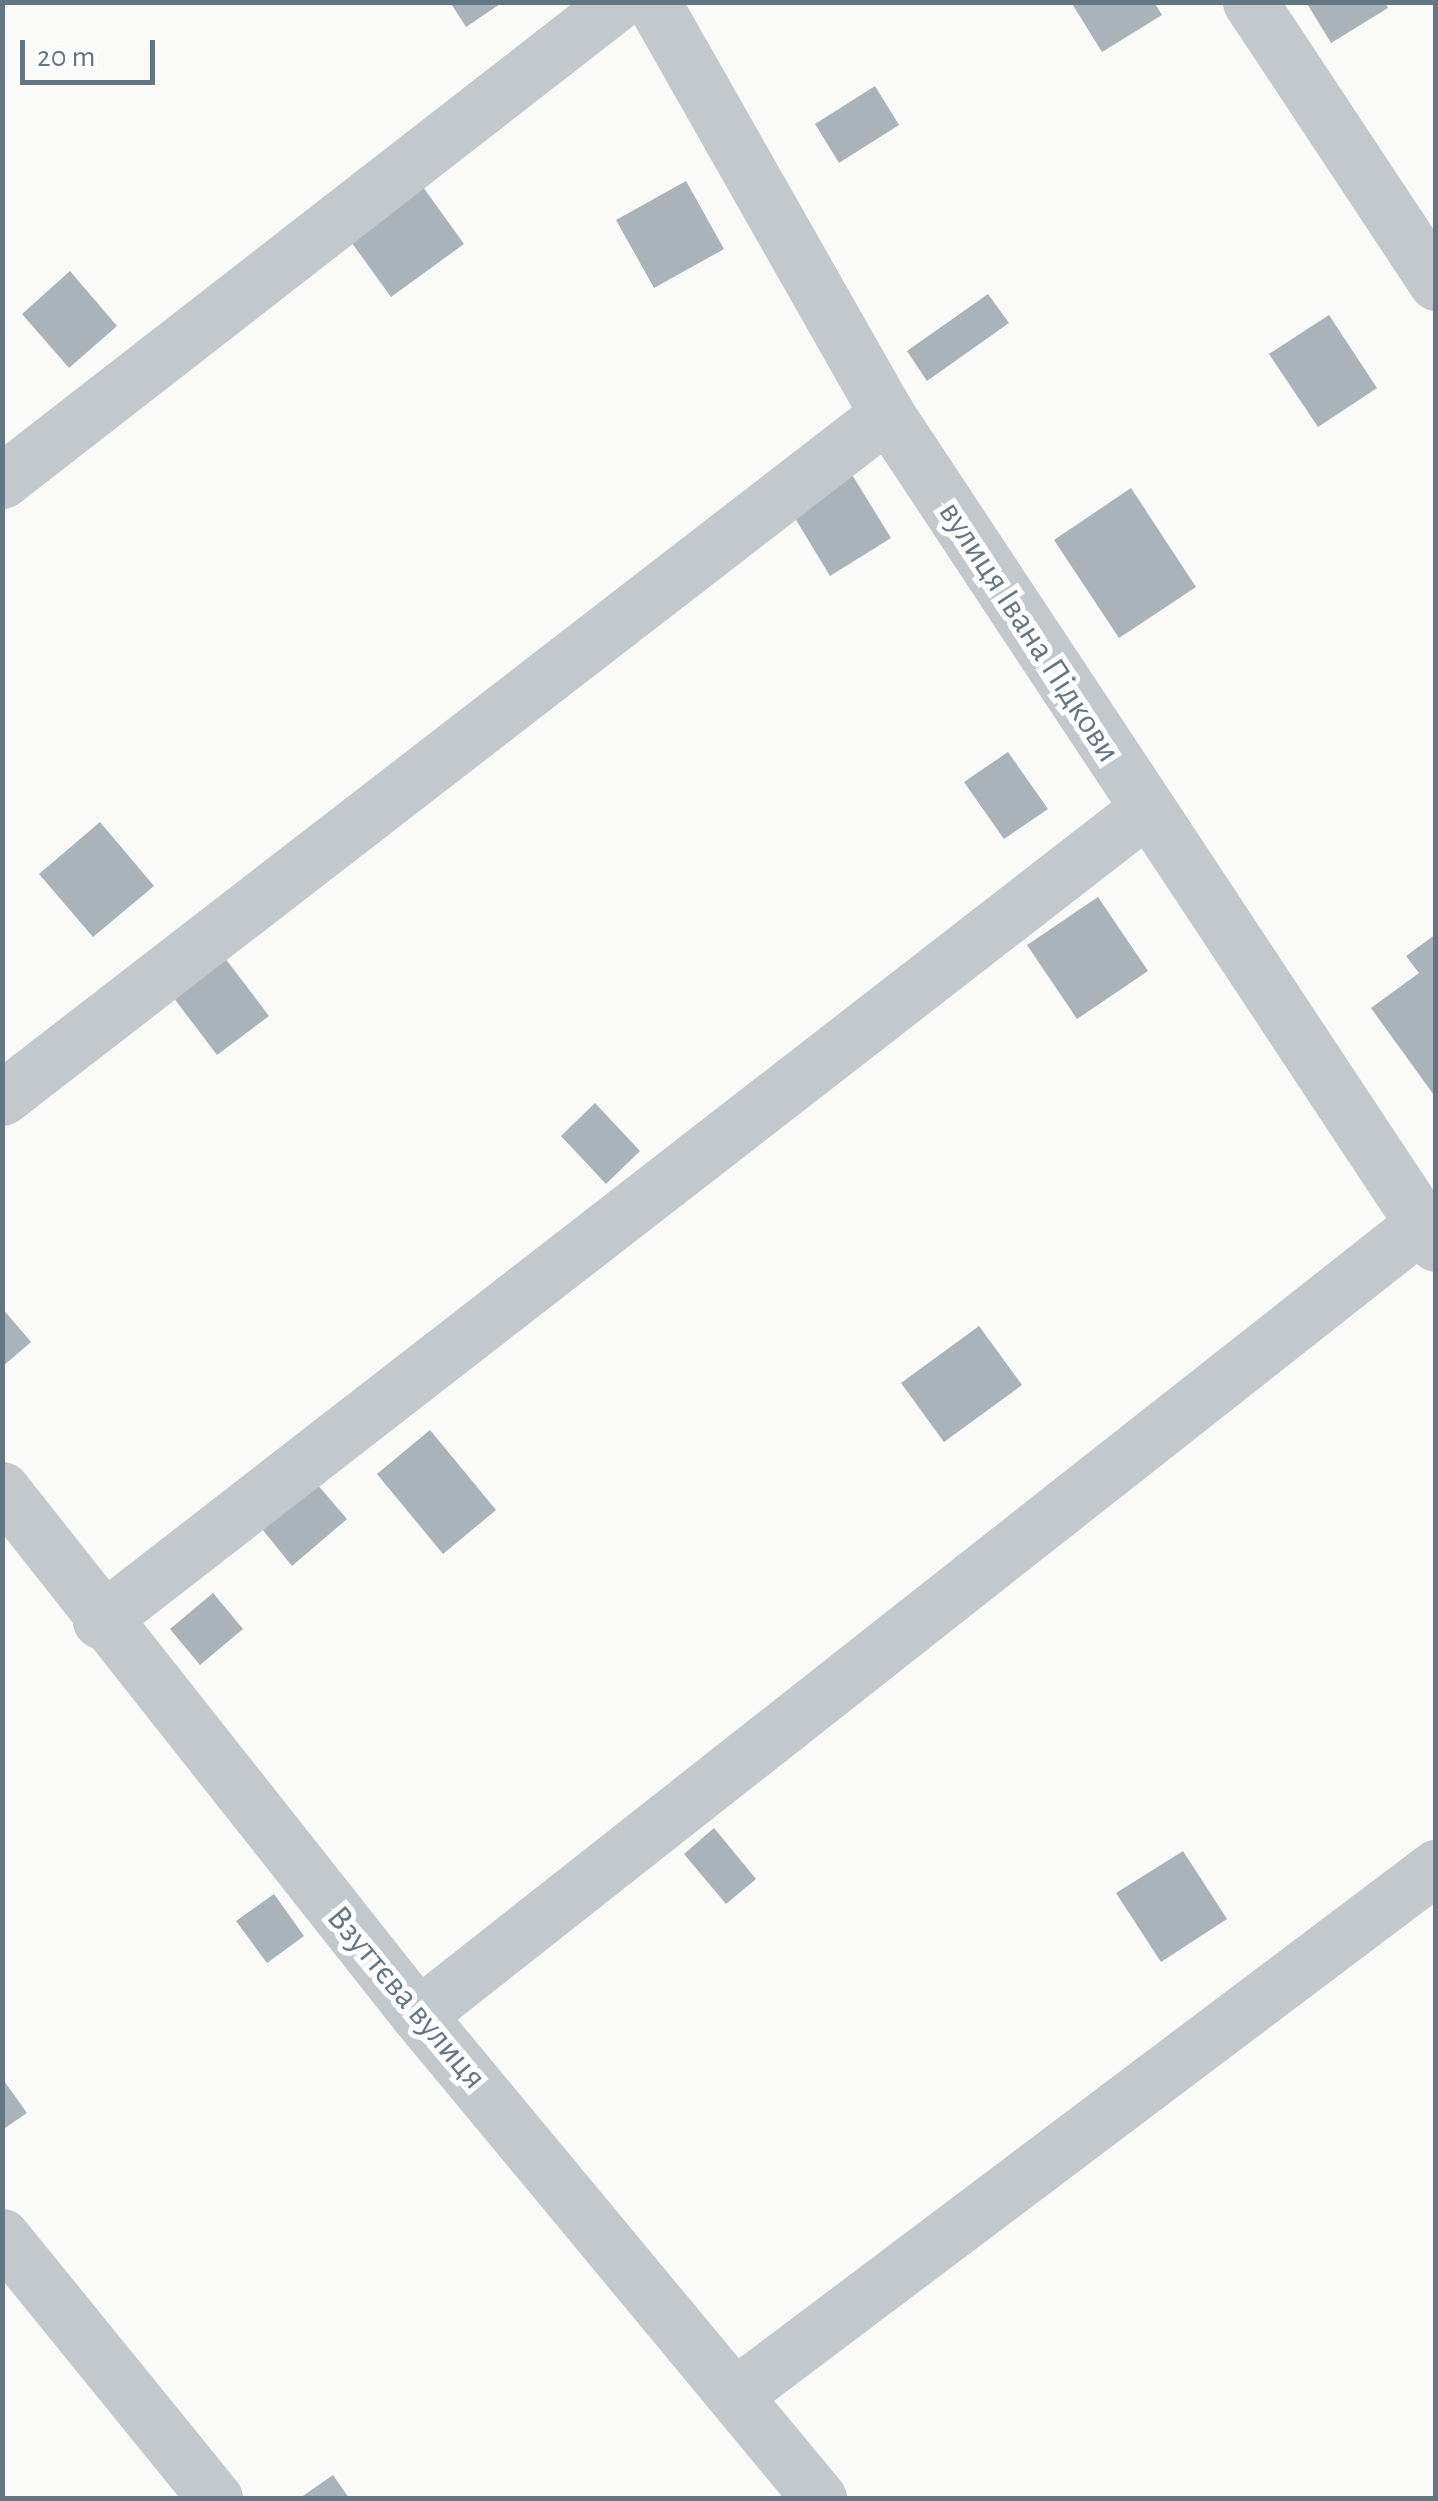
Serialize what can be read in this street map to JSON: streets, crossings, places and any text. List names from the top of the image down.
{
  "streets": {
    "street": ["вулиця Івана Підкови", "Взуттєва вулиця"]
  },
  "scale_bar": "20 m"
}
